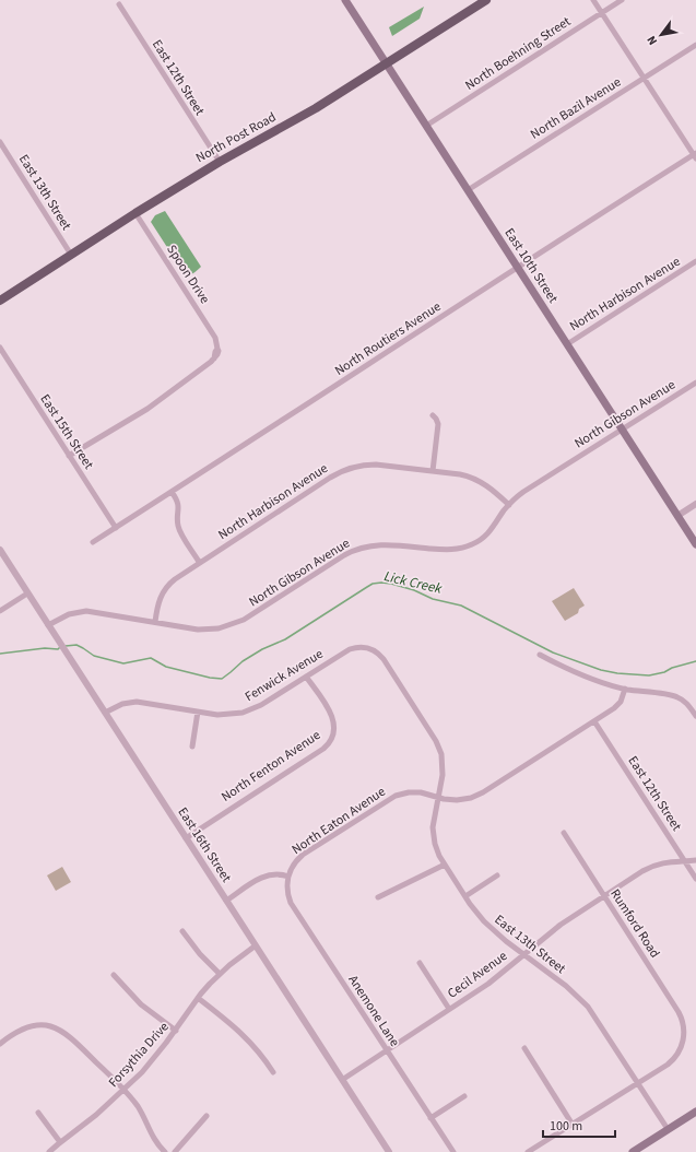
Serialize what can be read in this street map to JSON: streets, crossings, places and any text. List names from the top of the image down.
{
  "streets": {
    "main road": ["North Post Road", "East 10th Street"],
    "street": [
      "North Boehning Street",
      "East 12th Street",
      "North Bazil Avenue",
      "East 13th Street",
      "Spoon Drive",
      "North Harbison Avenue",
      "North Routiers Avenue",
      "North Gibson Avenue",
      "East 15th Street",
      "Fenwick Avenue",
      "North Fenton Avenue",
      "North Eaton Avenue",
      "East 16th Street",
      "Rumford Road",
      "Cecil Avenue",
      "Anemone Lane",
      "Forsythia Drive"
    ]
  },
  "crossings": [
    ["North Boehning Street", "East 10th Street"],
    ["East 12th Street", "North Post Road"],
    ["East 12th Street", "North Eaton Avenue"],
    ["East 12th Street", "Cecil Avenue"],
    ["North Bazil Avenue", "East 10th Street"],
    ["North Post Road", "East 13th Street"],
    ["North Post Road", "East 10th Street"],
    ["North Post Road", "Spoon Drive"],
    ["East 13th Street", "Fenwick Avenue"],
    ["East 13th Street", "North Eaton Avenue"],
    ["East 13th Street", "Rumford Road"],
    ["East 13th Street", "Cecil Avenue"],
    ["East 10th Street", "North Harbison Avenue"],
    ["East 10th Street", "North Routiers Avenue"],
    ["East 10th Street", "North Gibson Avenue"],
    ["Spoon Drive", "East 15th Street"],
    ["North Harbison Avenue", "North Gibson Avenue"],
    ["North Routiers Avenue", "East 15th Street"],
    ["North Gibson Avenue", "East 16th Street"],
    ["Fenwick Avenue", "North Fenton Avenue"],
    ["Fenwick Avenue", "East 16th Street"],
    ["North Fenton Avenue", "East 16th Street"],
    ["North Eaton Avenue", "Anemone Lane"],
    ["East 16th Street", "Cecil Avenue"],
    ["East 16th Street", "Forsythia Drive"],
    ["Rumford Road", "Cecil Avenue"],
    ["Cecil Avenue", "Anemone Lane"]
  ],
  "water": ["Lick Creek"],
  "scale_bar": "100 m",
  "north": "bottom left"
}
